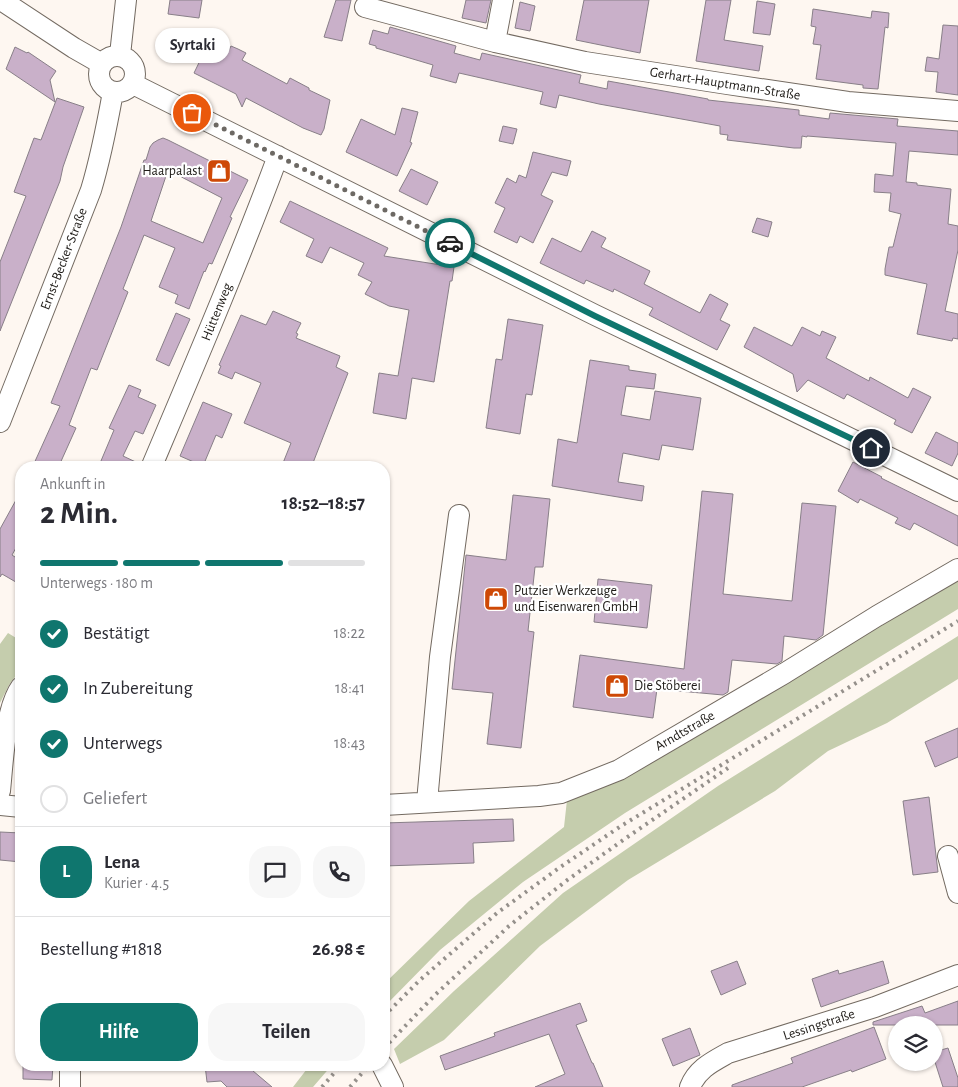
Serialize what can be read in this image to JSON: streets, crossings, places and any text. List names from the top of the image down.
{
  "streets": {
    "street": [
      "Gerhart-Hauptmann-Straße",
      "Ernst-Becker-Straße",
      "Hüttenweg",
      "Arndtstraße",
      "Lessingstraße"
    ]
  },
  "places": {
    "other": ["Syrtaki"],
    "shop": ["Haarpalast", "Putzier Werkzeuge und Eisenwaren GmbH", "Die Stöberei"]
  },
  "page": {
    "bubble": "Syrtaki",
    "heading": ["2 Min.", "Ankunft in", "18:52–18:57"],
    "panel": [
      "Lena",
      "Kurier · 4.5",
      "Bestellung #1818",
      "26.98 €"
    ],
    "bar": "Unterwegs · 180 m",
    "list": [
      ["Bestätigt", "18:22"],
      ["In Zubereitung", "18:41"],
      ["Unterwegs", "18:43"],
      "Geliefert"
    ],
    "round": "L",
    "buttons": ["Hilfe", "Teilen"]
  }
}
